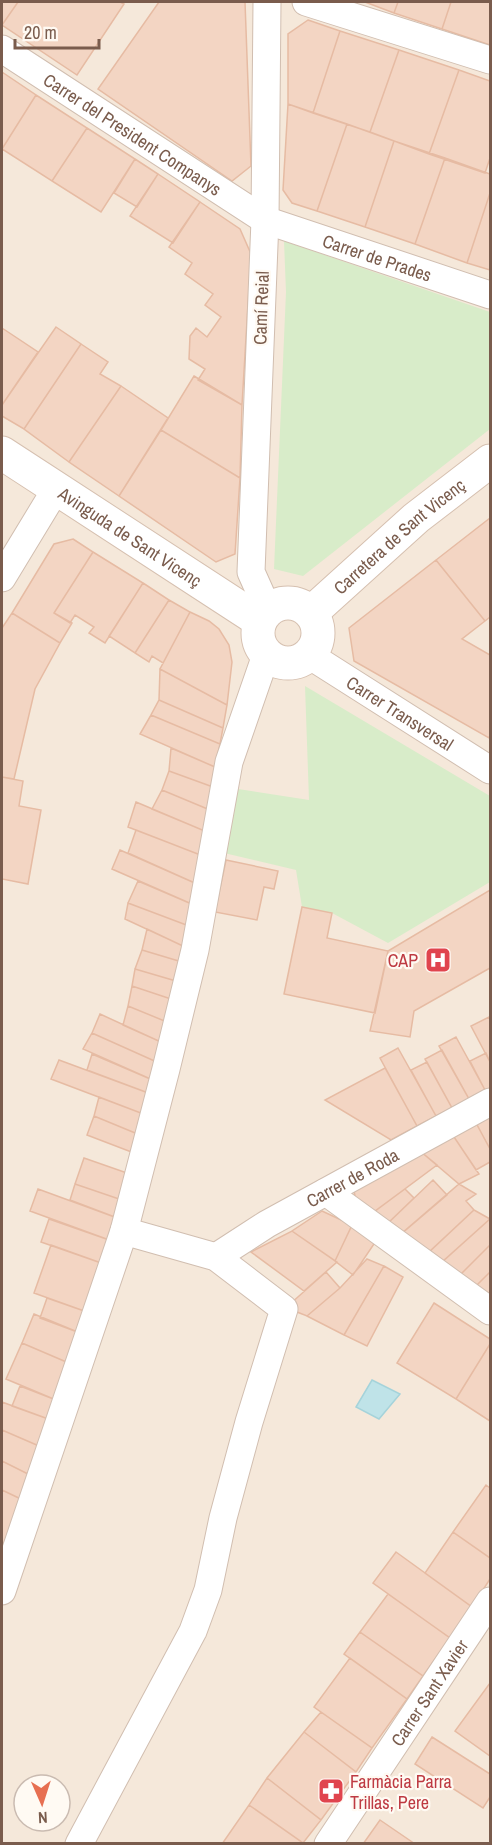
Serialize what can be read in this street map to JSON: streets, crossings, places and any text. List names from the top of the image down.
{
  "streets": {
    "street": [
      "Carrer del President Companys",
      "Carrer de Prades",
      "Camí Reial",
      "Carretera de Sant Vicenç",
      "Avinguda de Sant Vicenç",
      "Carrer Transversal",
      "Carrer de Roda",
      "Carrer Sant Xavier"
    ]
  },
  "crossings": [
    ["Carrer del President Companys", "Carrer de Prades"],
    ["Carrer del President Companys", "Camí Reial"],
    ["Carrer de Prades", "Camí Reial"],
    ["Camí Reial", "Carretera de Sant Vicenç"],
    ["Camí Reial", "Avinguda de Sant Vicenç"],
    ["Camí Reial", "Carrer Transversal"],
    ["Carretera de Sant Vicenç", "Avinguda de Sant Vicenç"],
    ["Carretera de Sant Vicenç", "Carrer Transversal"],
    ["Avinguda de Sant Vicenç", "Carrer Transversal"]
  ],
  "places": {
    "hospital": ["CAP"],
    "pharmacy": ["Farmàcia Parra Trillas, Pere"]
  },
  "scale_bar": "20 m",
  "north": "bottom"
}
